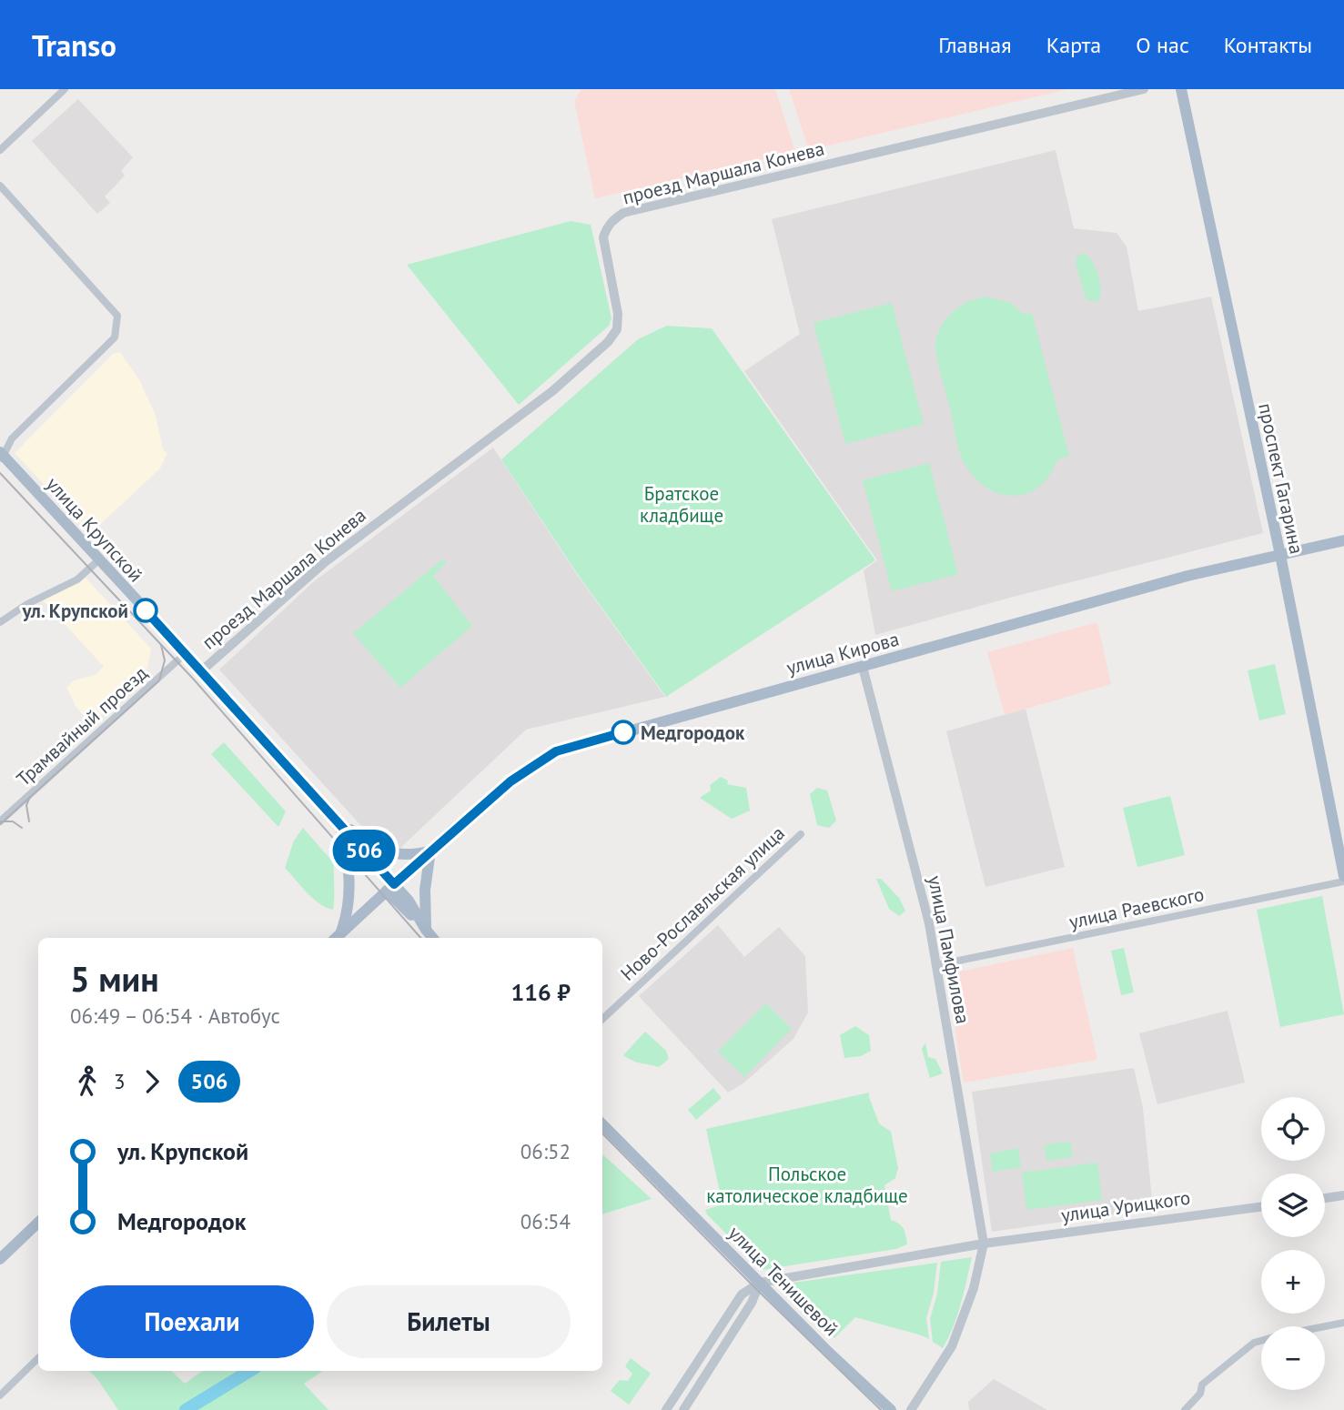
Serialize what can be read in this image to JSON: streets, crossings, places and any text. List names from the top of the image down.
{
  "streets": {
    "main road": [
      "проспект Гагарина",
      "улица Крупской",
      "улица Кирова",
      "улица Тенишевой"
    ],
    "street": [
      "проезд Маршала Конева",
      "Трамвайный проезд",
      "Ново-Рославльская улица",
      "улица Раевского",
      "улица Памфилова",
      "улица Урицкого"
    ]
  },
  "crossings": [
    ["проезд Маршала Конева", "улица Крупской"],
    ["проспект Гагарина", "улица Кирова"],
    ["улица Крупской", "улица Кирова"],
    ["улица Крупской", "Трамвайный проезд"],
    ["улица Кирова", "улица Памфилова"],
    ["улица Раевского", "улица Памфилова"],
    ["улица Памфилова", "улица Урицкого"],
    ["улица Урицкого", "улица Тенишевой"]
  ],
  "parks": ["Братское кладбище", "Польское католическое кладбище"],
  "places": ["ул. Крупской", "Медгородок"],
  "lines": ["bus line 506"],
  "page": {
    "header": "Transo",
    "nav": [
      "Главная",
      "Карта",
      "О нас",
      "Контакты"
    ],
    "on_map": "506",
    "heading": ["5 мин", "06:49 – 06:54 · Автобус", "116 ₽"],
    "legs": ["3", "506"],
    "map_buttons": ["+", "−"],
    "list": [
      {
        "name": "ул. Крупской",
        "value": "06:52"
      },
      {
        "name": "Медгородок",
        "value": "06:54"
      }
    ],
    "buttons": ["Поехали", "Билеты"]
  }
}
